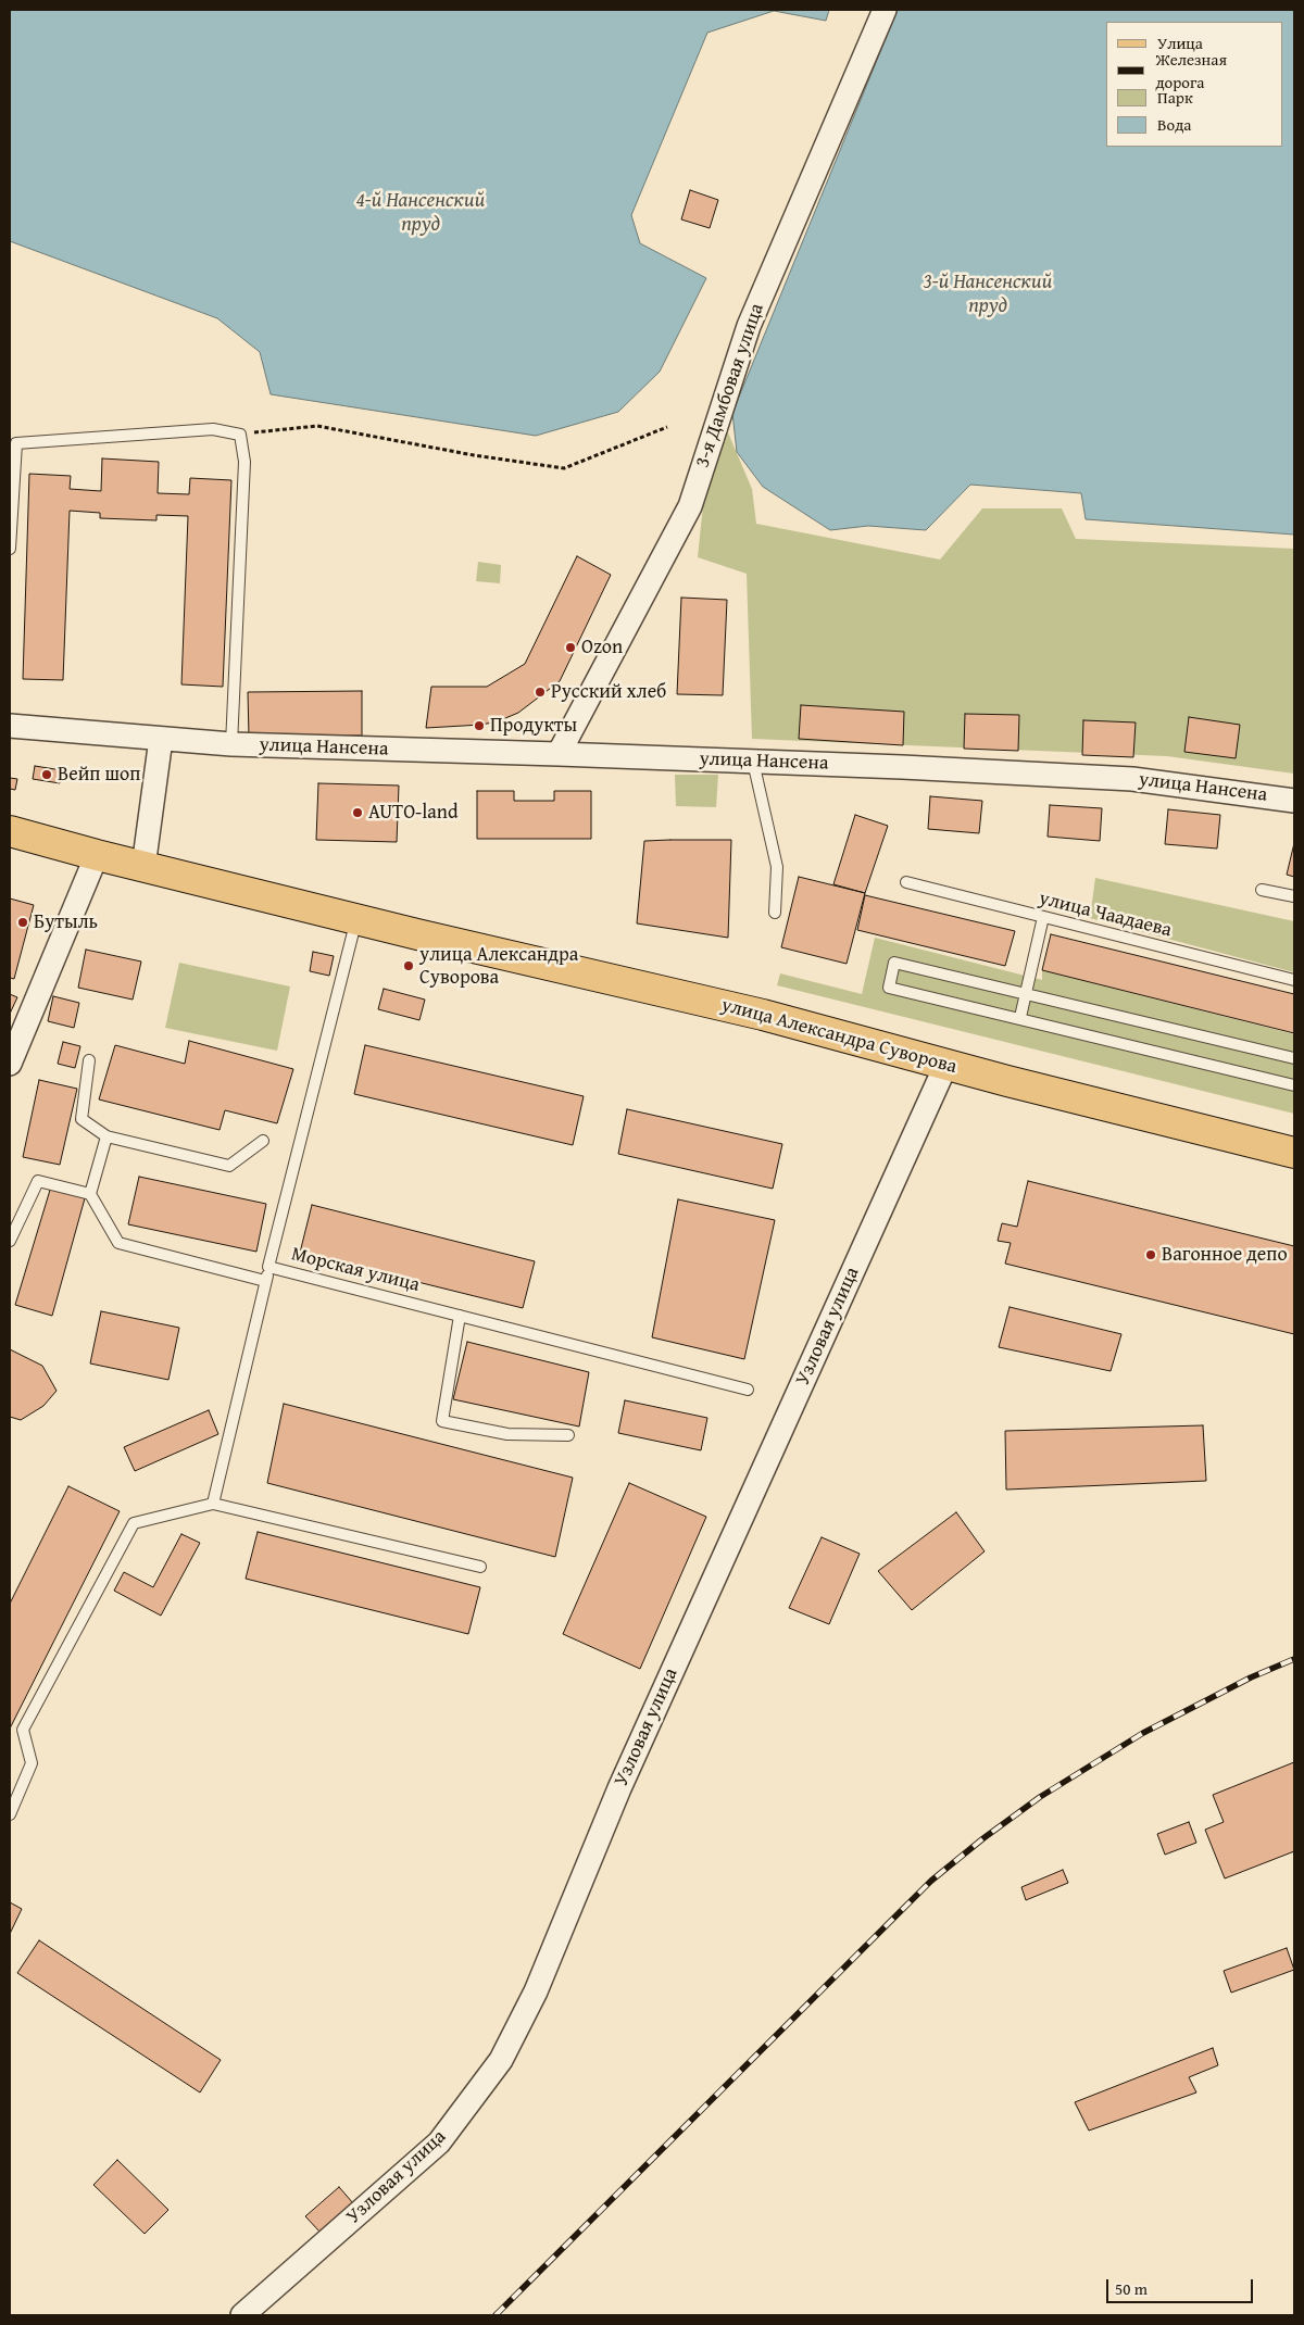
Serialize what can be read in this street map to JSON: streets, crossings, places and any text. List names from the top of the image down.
{
  "streets": {
    "main road": ["улица Александра Суворова"],
    "street": ["3-я Дамбовая улица", "улица Нансена", "Узловая улица"],
    "lane": ["улица Чаадаева", "Морская улица"]
  },
  "crossings": [
    ["3-я Дамбовая улица", "улица Нансена"],
    ["улица Александра Суворова", "Морская улица"],
    ["улица Александра Суворова", "Узловая улица"]
  ],
  "water": ["4-й Нансенский пруд", "3-й Нансенский пруд"],
  "places": [
    "Ozon",
    "Русский хлеб",
    "Продукты",
    "Вейп шоп",
    "AUTO-land",
    "Бутыль",
    "улица Александра Суворова",
    "Вагонное депо"
  ],
  "legend": [
    "Улица",
    "Железная дорога",
    "Парк",
    "Вода"
  ],
  "scale_bar": "50 m"
}
